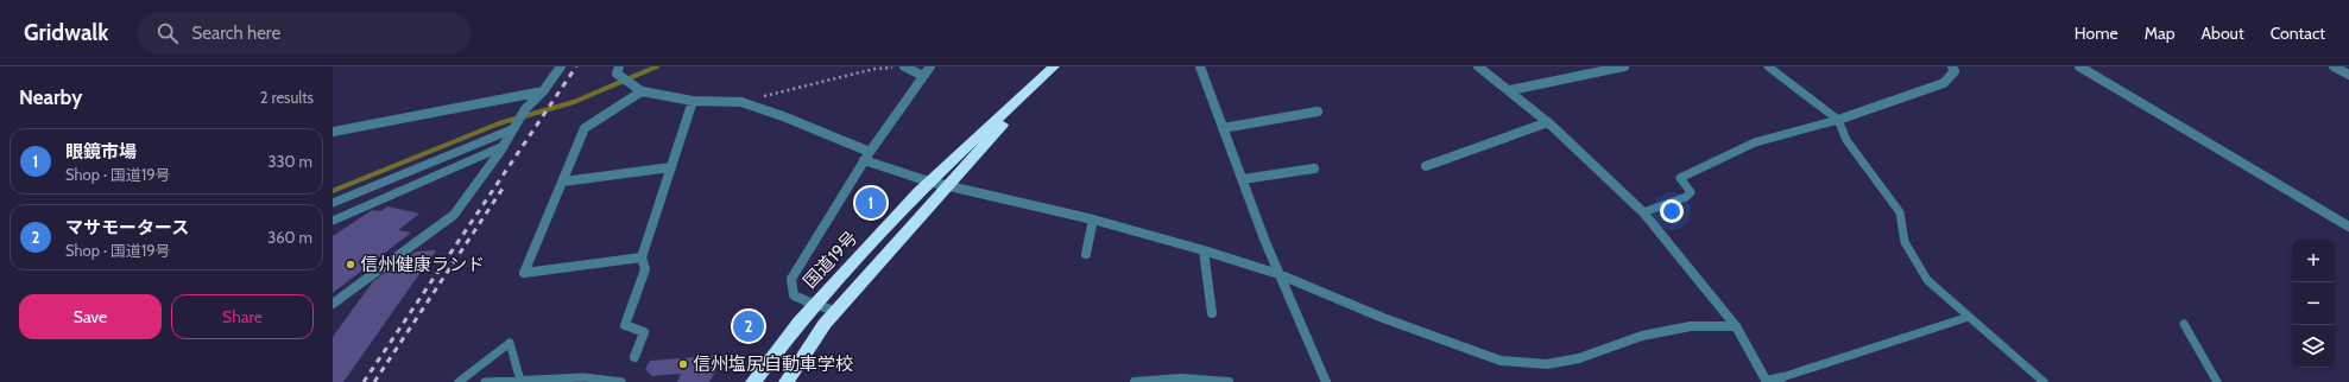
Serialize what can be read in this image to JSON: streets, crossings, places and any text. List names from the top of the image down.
{
  "streets": {
    "highway": ["国道19号"]
  },
  "places": ["信州健康ランド", "信州塩尻自動車学校"],
  "page": {
    "header": "Gridwalk",
    "search": "Search here",
    "nav": [
      "Home",
      "Map",
      "About",
      "Contact"
    ],
    "heading": ["Nearby", "2 results"],
    "list": [
      {
        "mark": "1",
        "name": "眼鏡市場",
        "note": "Shop · 国道19号",
        "value": "330 m"
      },
      {
        "mark": "2",
        "name": "マサモータース",
        "note": "Shop · 国道19号",
        "value": "360 m"
      }
    ],
    "pins": ["1", "2"],
    "map_buttons": ["+", "−"],
    "buttons": ["Save", "Share"]
  }
}
